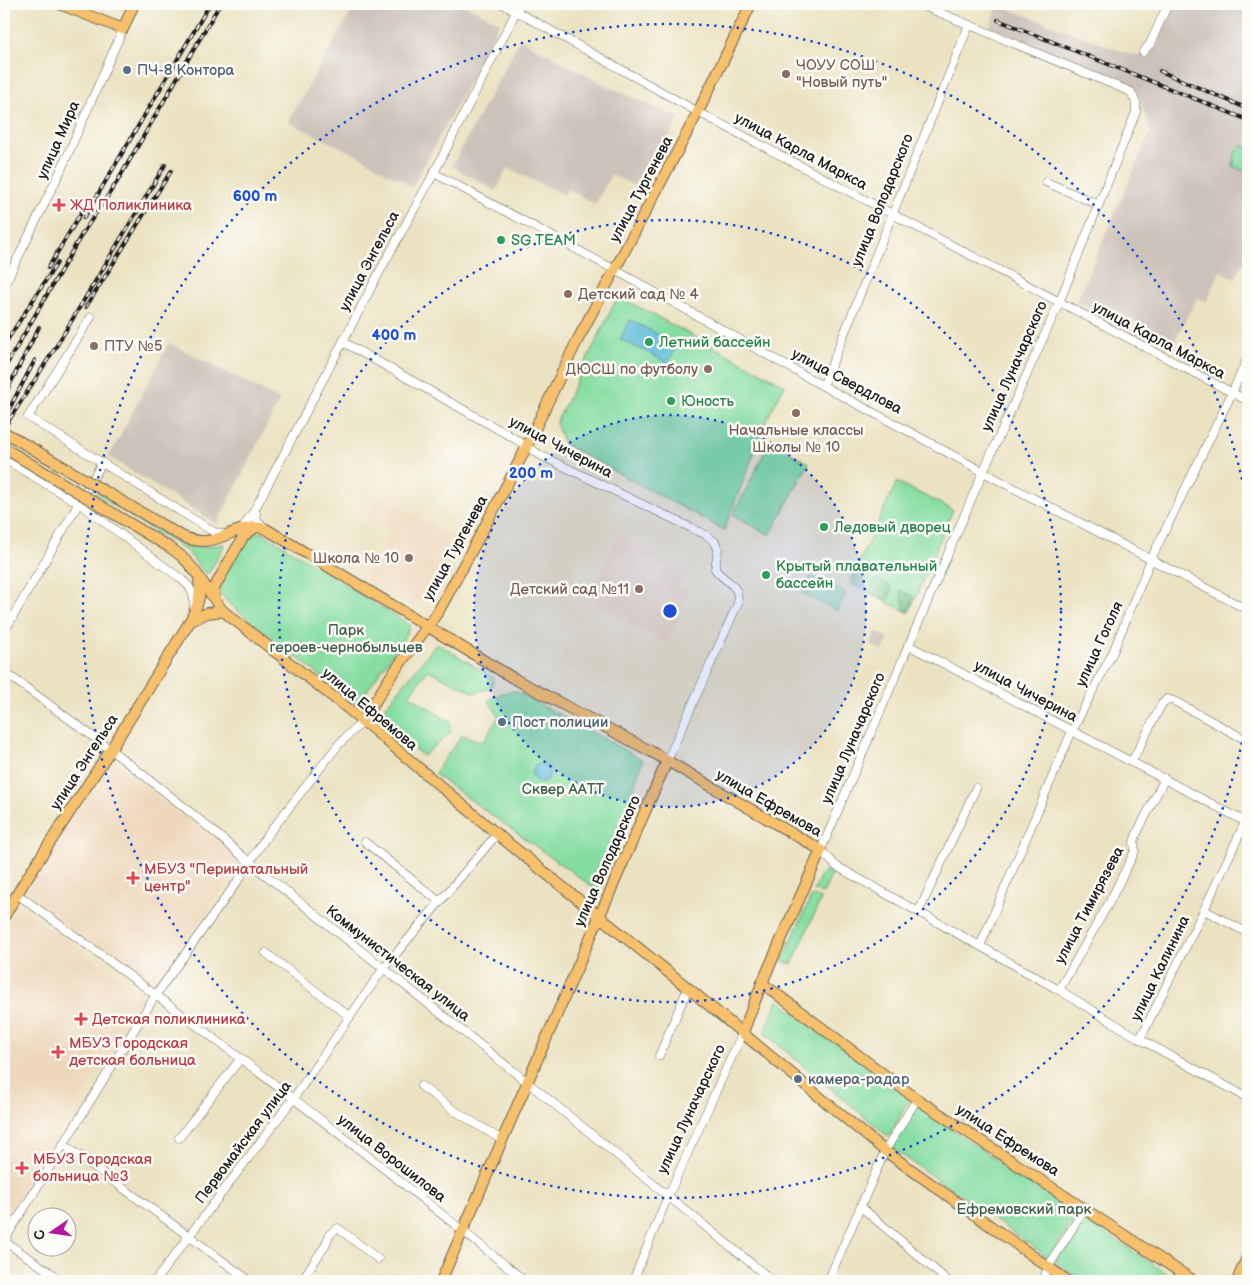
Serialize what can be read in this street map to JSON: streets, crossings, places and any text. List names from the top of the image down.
{
  "streets": {
    "main road": [
      "улица Мира",
      "улица Тургенева",
      "улица Володарского",
      "улица Энгельса",
      "улица Луначарского",
      "улица Ефремова"
    ],
    "street": [
      "улица Карла Маркса",
      "улица Свердлова",
      "улица Чичерина",
      "улица Гоголя",
      "улица Тимирязева",
      "Коммунистическая улица",
      "улица Калинина",
      "Первомайская улица",
      "улица Ворошилова"
    ]
  },
  "crossings": [
    ["улица Карла Маркса", "улица Тургенева"],
    ["улица Карла Маркса", "улица Володарского"],
    ["улица Карла Маркса", "улица Энгельса"],
    ["улица Карла Маркса", "улица Луначарского"],
    ["улица Карла Маркса", "улица Гоголя"],
    ["улица Тургенева", "улица Свердлова"],
    ["улица Тургенева", "улица Чичерина"],
    ["улица Тургенева", "улица Ефремова"],
    ["улица Тургенева", "Коммунистическая улица"],
    ["улица Тургенева", "улица Ворошилова"],
    ["улица Володарского", "улица Луначарского"],
    ["улица Володарского", "улица Свердлова"],
    ["улица Володарского", "улица Чичерина"],
    ["улица Володарского", "улица Ефремова"],
    ["улица Володарского", "Коммунистическая улица"],
    ["улица Володарского", "улица Ворошилова"],
    ["улица Энгельса", "улица Свердлова"],
    ["улица Энгельса", "улица Чичерина"],
    ["улица Энгельса", "улица Ефремова"],
    ["улица Энгельса", "Коммунистическая улица"],
    ["улица Энгельса", "улица Ворошилова"],
    ["улица Луначарского", "улица Свердлова"],
    ["улица Луначарского", "улица Чичерина"],
    ["улица Луначарского", "улица Ефремова"],
    ["улица Луначарского", "Коммунистическая улица"],
    ["улица Свердлова", "улица Гоголя"],
    ["улица Чичерина", "улица Гоголя"],
    ["улица Чичерина", "улица Тимирязева"],
    ["улица Чичерина", "улица Калинина"],
    ["улица Ефремова", "Первомайская улица"],
    ["Коммунистическая улица", "Первомайская улица"],
    ["Первомайская улица", "улица Ворошилова"]
  ],
  "parks": ["Парк героев-чернобыльцев", "Сквер ААТТ", "Ефремовский парк"],
  "places": {
    "other": [
      "ПЧ-8 Контора",
      "ЧОУУ СОШ \"Новый путь\"",
      "SG TEAM",
      "Детский сад № 4",
      "Летний бассейн",
      "ПТУ №5",
      "ДЮСШ по футболу",
      "Юность",
      "Начальные классы Школы № 10",
      "Ледовый дворец",
      "Школа № 10",
      "Крытый плавательный бассейн",
      "Детский сад №11",
      "Пост полиции",
      "камера-радар"
    ],
    "health": [
      "ЖД Поликлиника",
      "МБУЗ \"Перинатальный центр\"",
      "Детская поликлиника",
      "МБУЗ Городская детская больница",
      "МБУЗ Городская больница №3"
    ]
  },
  "north": "left",
  "rings": ["600 m", "400 m", "200 m"]
}
